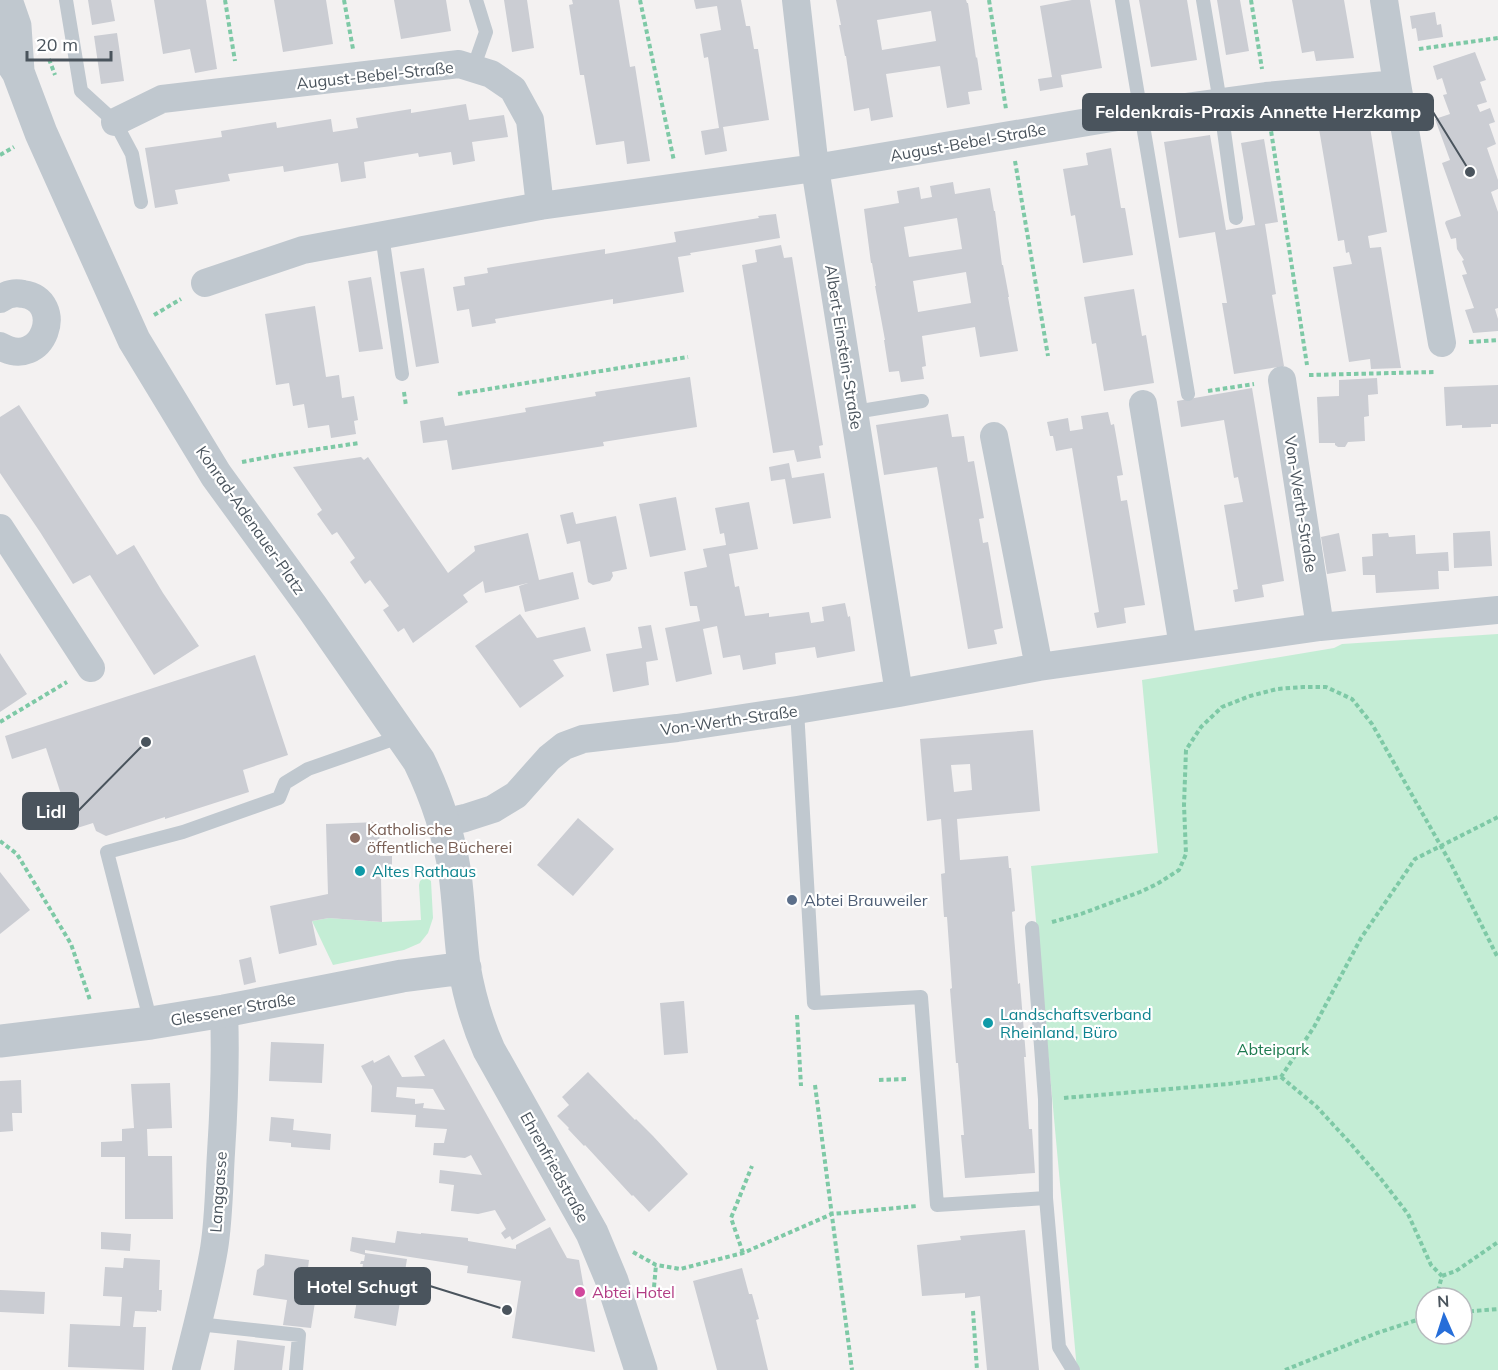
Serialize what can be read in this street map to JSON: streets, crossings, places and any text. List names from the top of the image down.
{
  "streets": {
    "street": [
      "August-Bebel-Straße",
      "Albert-Einstein-Straße",
      "Von-Werth-Straße",
      "Konrad-Adenauer-Platz",
      "Glessener Straße",
      "Ehrenfriedstraße",
      "Langgasse"
    ]
  },
  "crossings": [
    ["August-Bebel-Straße", "Albert-Einstein-Straße"],
    ["Albert-Einstein-Straße", "Von-Werth-Straße"],
    ["Von-Werth-Straße", "Konrad-Adenauer-Platz"],
    ["Konrad-Adenauer-Platz", "Glessener Straße"],
    ["Konrad-Adenauer-Platz", "Ehrenfriedstraße"],
    ["Glessener Straße", "Ehrenfriedstraße"],
    ["Glessener Straße", "Langgasse"]
  ],
  "parks": ["Abteipark"],
  "places": [
    "Feldenkrais-Praxis Annette Herzkamp",
    "Lidl",
    "Katholische öffentliche Bücherei",
    "Altes Rathaus",
    "Abtei Brauweiler",
    "Landschaftsverband Rheinland, Büro",
    "Abtei Hotel",
    "Hotel Schugt"
  ],
  "scale_bar": "20 m",
  "north": "top"
}
